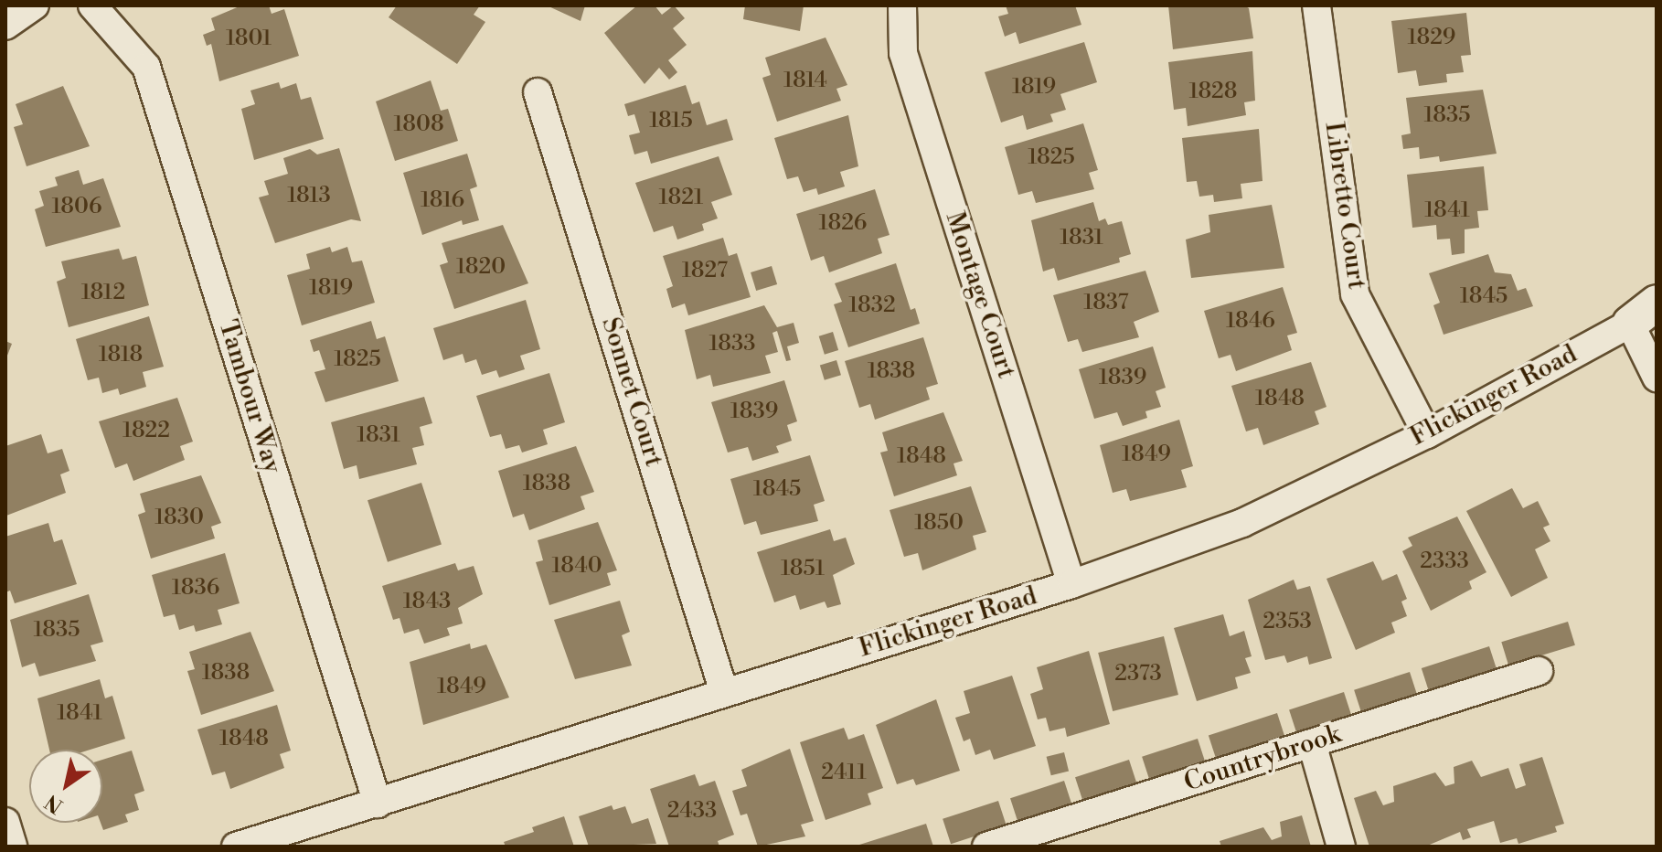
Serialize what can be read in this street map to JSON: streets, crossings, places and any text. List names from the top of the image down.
{
  "streets": {
    "street": [
      "Libretto Court",
      "Montage Court",
      "Sonnet Court",
      "Flickinger Road",
      "Tambour Way",
      "Countrybrook"
    ]
  },
  "crossings": [
    ["Libretto Court", "Flickinger Road"],
    ["Montage Court", "Flickinger Road"],
    ["Sonnet Court", "Flickinger Road"],
    ["Flickinger Road", "Tambour Way"]
  ],
  "house_numbers": [
    "1829",
    "1801",
    "1814",
    "1819",
    "1828",
    "1835",
    "1815",
    "1808",
    "1825",
    "1813",
    "1821",
    "1816",
    "1806",
    "1841",
    "1826",
    "1831",
    "1820",
    "1827",
    "1819",
    "1812",
    "1845",
    "1837",
    "1832",
    "1846",
    "1833",
    "1818",
    "1825",
    "1838",
    "1839",
    "1848",
    "1839",
    "1822",
    "1831",
    "1849",
    "1848",
    "1838",
    "1845",
    "1830",
    "1850",
    "2333",
    "1840",
    "1851",
    "1836",
    "1843",
    "2353",
    "1835",
    "1838",
    "2373",
    "1849",
    "1841",
    "1848",
    "2411",
    "2433"
  ],
  "north": "bottom left"
}
